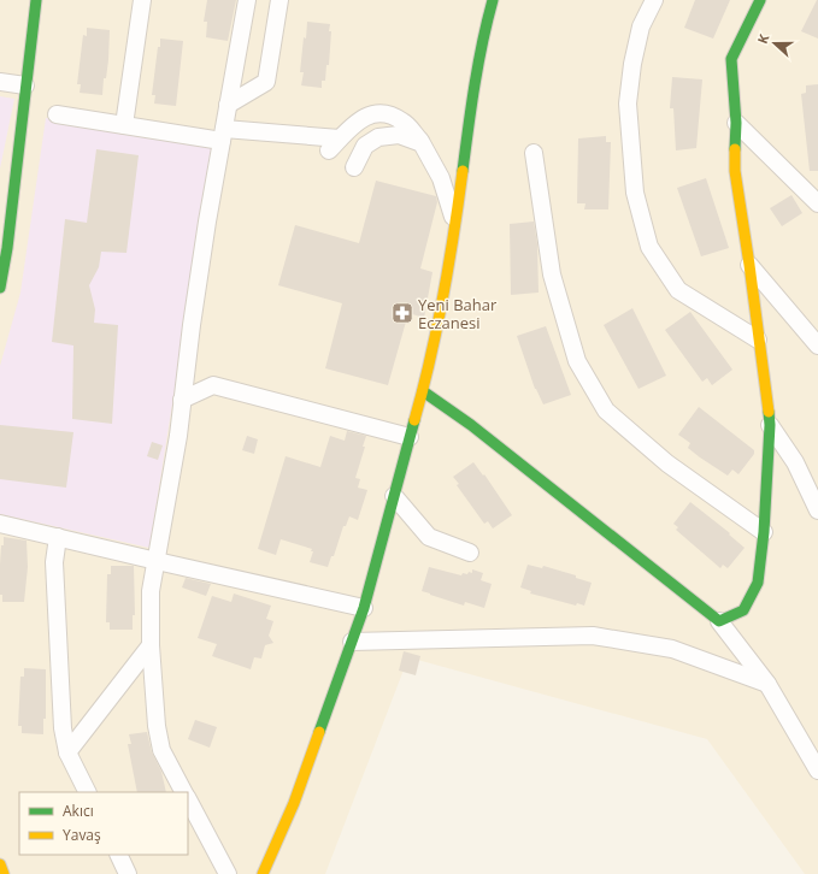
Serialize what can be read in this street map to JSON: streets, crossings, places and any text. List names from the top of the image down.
{
  "places": {
    "pharmacy": ["Yeni Bahar Eczanesi"]
  },
  "legend": ["Akıcı", "Yavaş"],
  "north": "left"
}
